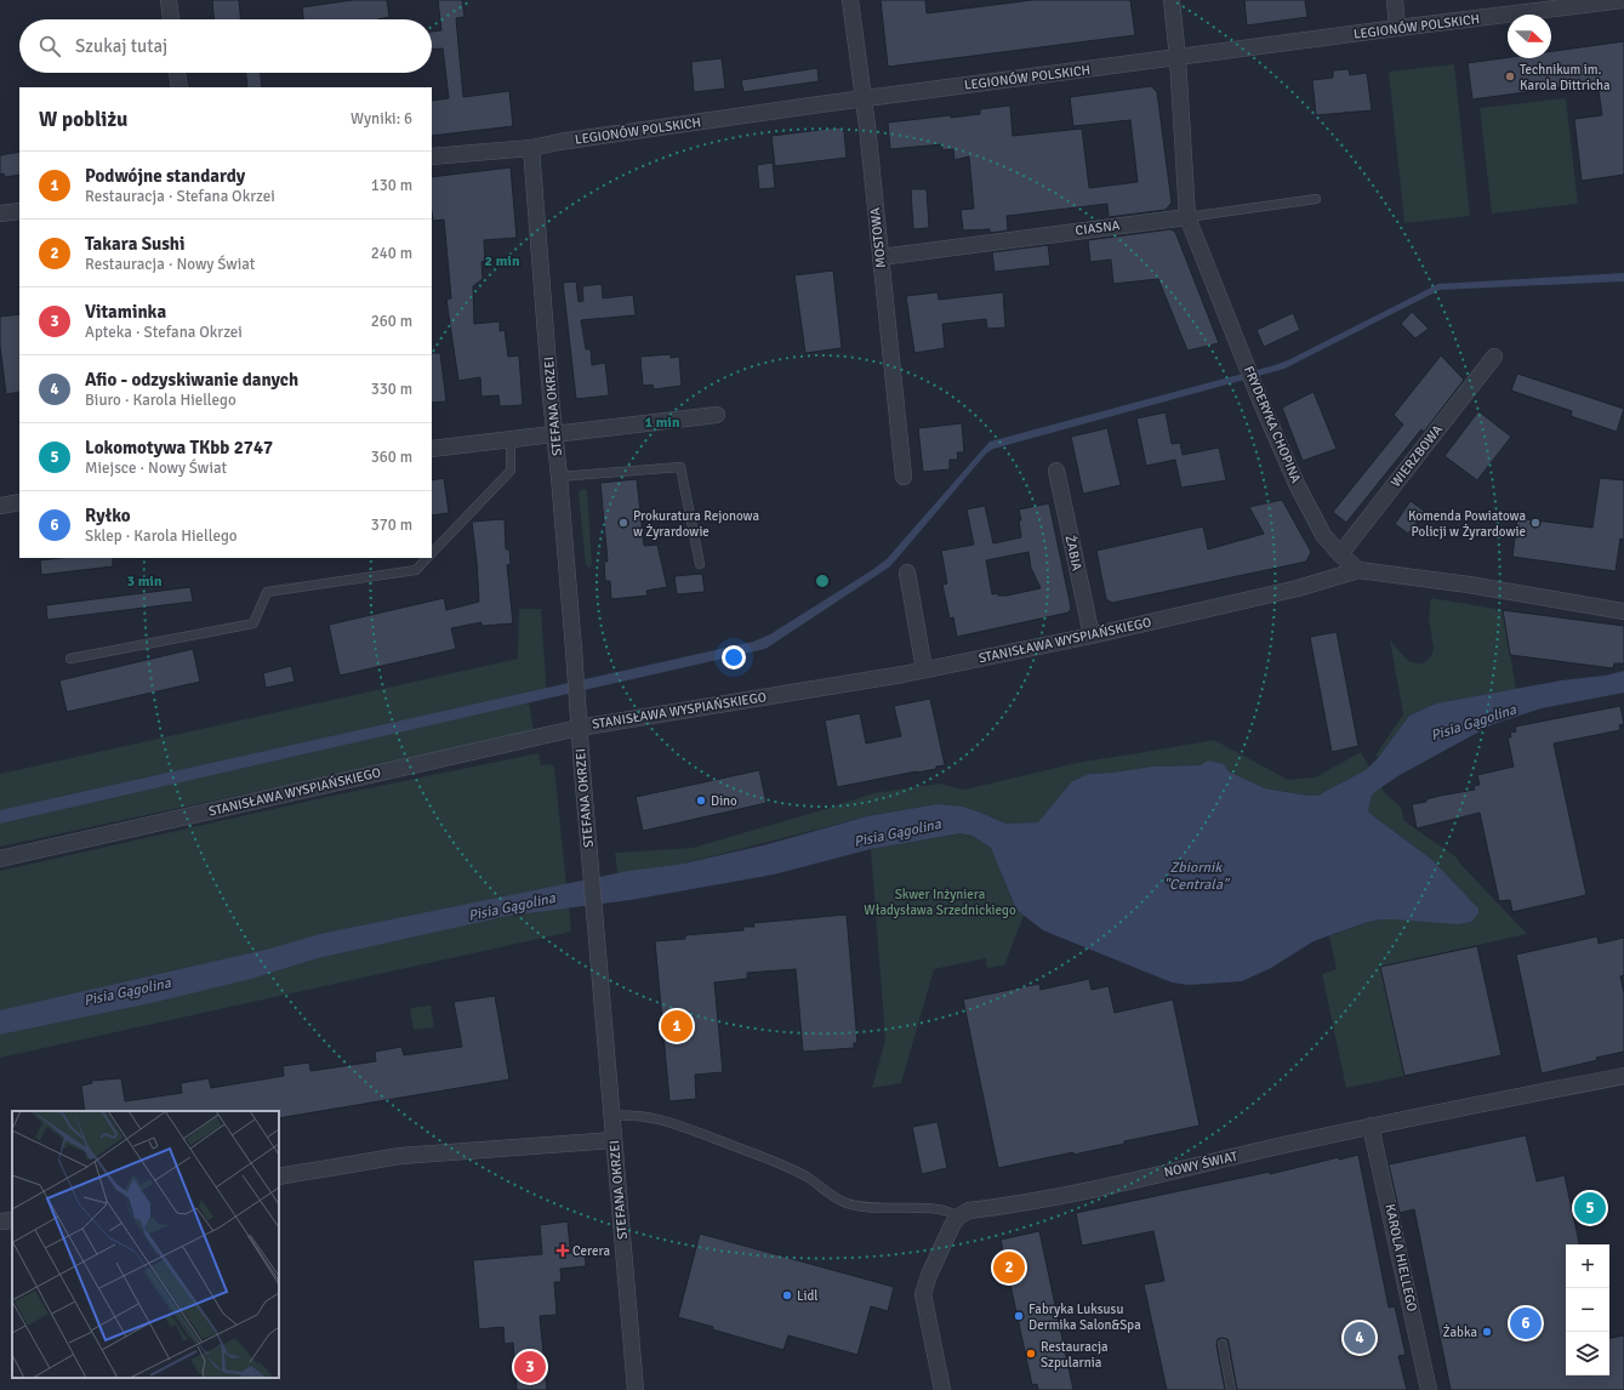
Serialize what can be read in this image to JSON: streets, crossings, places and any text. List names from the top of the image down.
{
  "streets": {
    "street": [
      "LEGIONÓW POLSKICH",
      "CIASNA",
      "MOSTOWA",
      "STEFANA OKRZEI",
      "FRYDERYKA CHOPINA",
      "WIERZBOWA",
      "ŻABIA",
      "STANISŁAWA WYSPIAŃSKIEGO",
      "NOWY ŚWIAT",
      "KAROLA HIELLEGO"
    ]
  },
  "crossings": [
    ["LEGIONÓW POLSKICH", "MOSTOWA"],
    ["LEGIONÓW POLSKICH", "STEFANA OKRZEI"],
    ["LEGIONÓW POLSKICH", "FRYDERYKA CHOPINA"],
    ["CIASNA", "MOSTOWA"],
    ["CIASNA", "FRYDERYKA CHOPINA"],
    ["STEFANA OKRZEI", "STANISŁAWA WYSPIAŃSKIEGO"],
    ["FRYDERYKA CHOPINA", "WIERZBOWA"],
    ["FRYDERYKA CHOPINA", "STANISŁAWA WYSPIAŃSKIEGO"],
    ["ŻABIA", "STANISŁAWA WYSPIAŃSKIEGO"],
    ["NOWY ŚWIAT", "KAROLA HIELLEGO"]
  ],
  "water": ["Pisia Gągolina", "Zbiornik \"Centrala\""],
  "parks": ["Skwer Inżyniera Władysława Srzednickiego"],
  "places": {
    "other": [
      "Technikum im. Karola Dittricha",
      "Prokuratura Rejonowa w Żyrardowie",
      "Komenda Powiatowa Policji w Żyrardowie",
      "Dino",
      "Lidl",
      "Fabryka Luksusu Dermika Salon&Spa",
      "Żabka",
      "Restauracja Szpularnia"
    ],
    "health": ["Cerera"]
  },
  "north": "right",
  "page": {
    "search": "Szukaj tutaj",
    "heading": ["W pobliżu", "Wyniki: 6"],
    "list": [
      {
        "mark": "1",
        "name": "Podwójne standardy",
        "note": "Restauracja · Stefana Okrzei",
        "value": "130 m"
      },
      {
        "mark": "2",
        "name": "Takara Sushi",
        "note": "Restauracja · Nowy Świat",
        "value": "240 m"
      },
      {
        "mark": "3",
        "name": "Vitaminka",
        "note": "Apteka · Stefana Okrzei",
        "value": "260 m"
      },
      {
        "mark": "4",
        "name": "Afio - odzyskiwanie danych",
        "note": "Biuro · Karola Hiellego",
        "value": "330 m"
      },
      {
        "mark": "5",
        "name": "Lokomotywa TKbb 2747",
        "note": "Miejsce · Nowy Świat",
        "value": "360 m"
      },
      {
        "mark": "6",
        "name": "Ryłko",
        "note": "Sklep · Karola Hiellego",
        "value": "370 m"
      }
    ],
    "pins": [
      "1",
      "5",
      "2",
      "6",
      "4",
      "3"
    ],
    "map_buttons": ["+", "−"]
  },
  "rings": ["2 min", "1 min", "3 min"]
}
